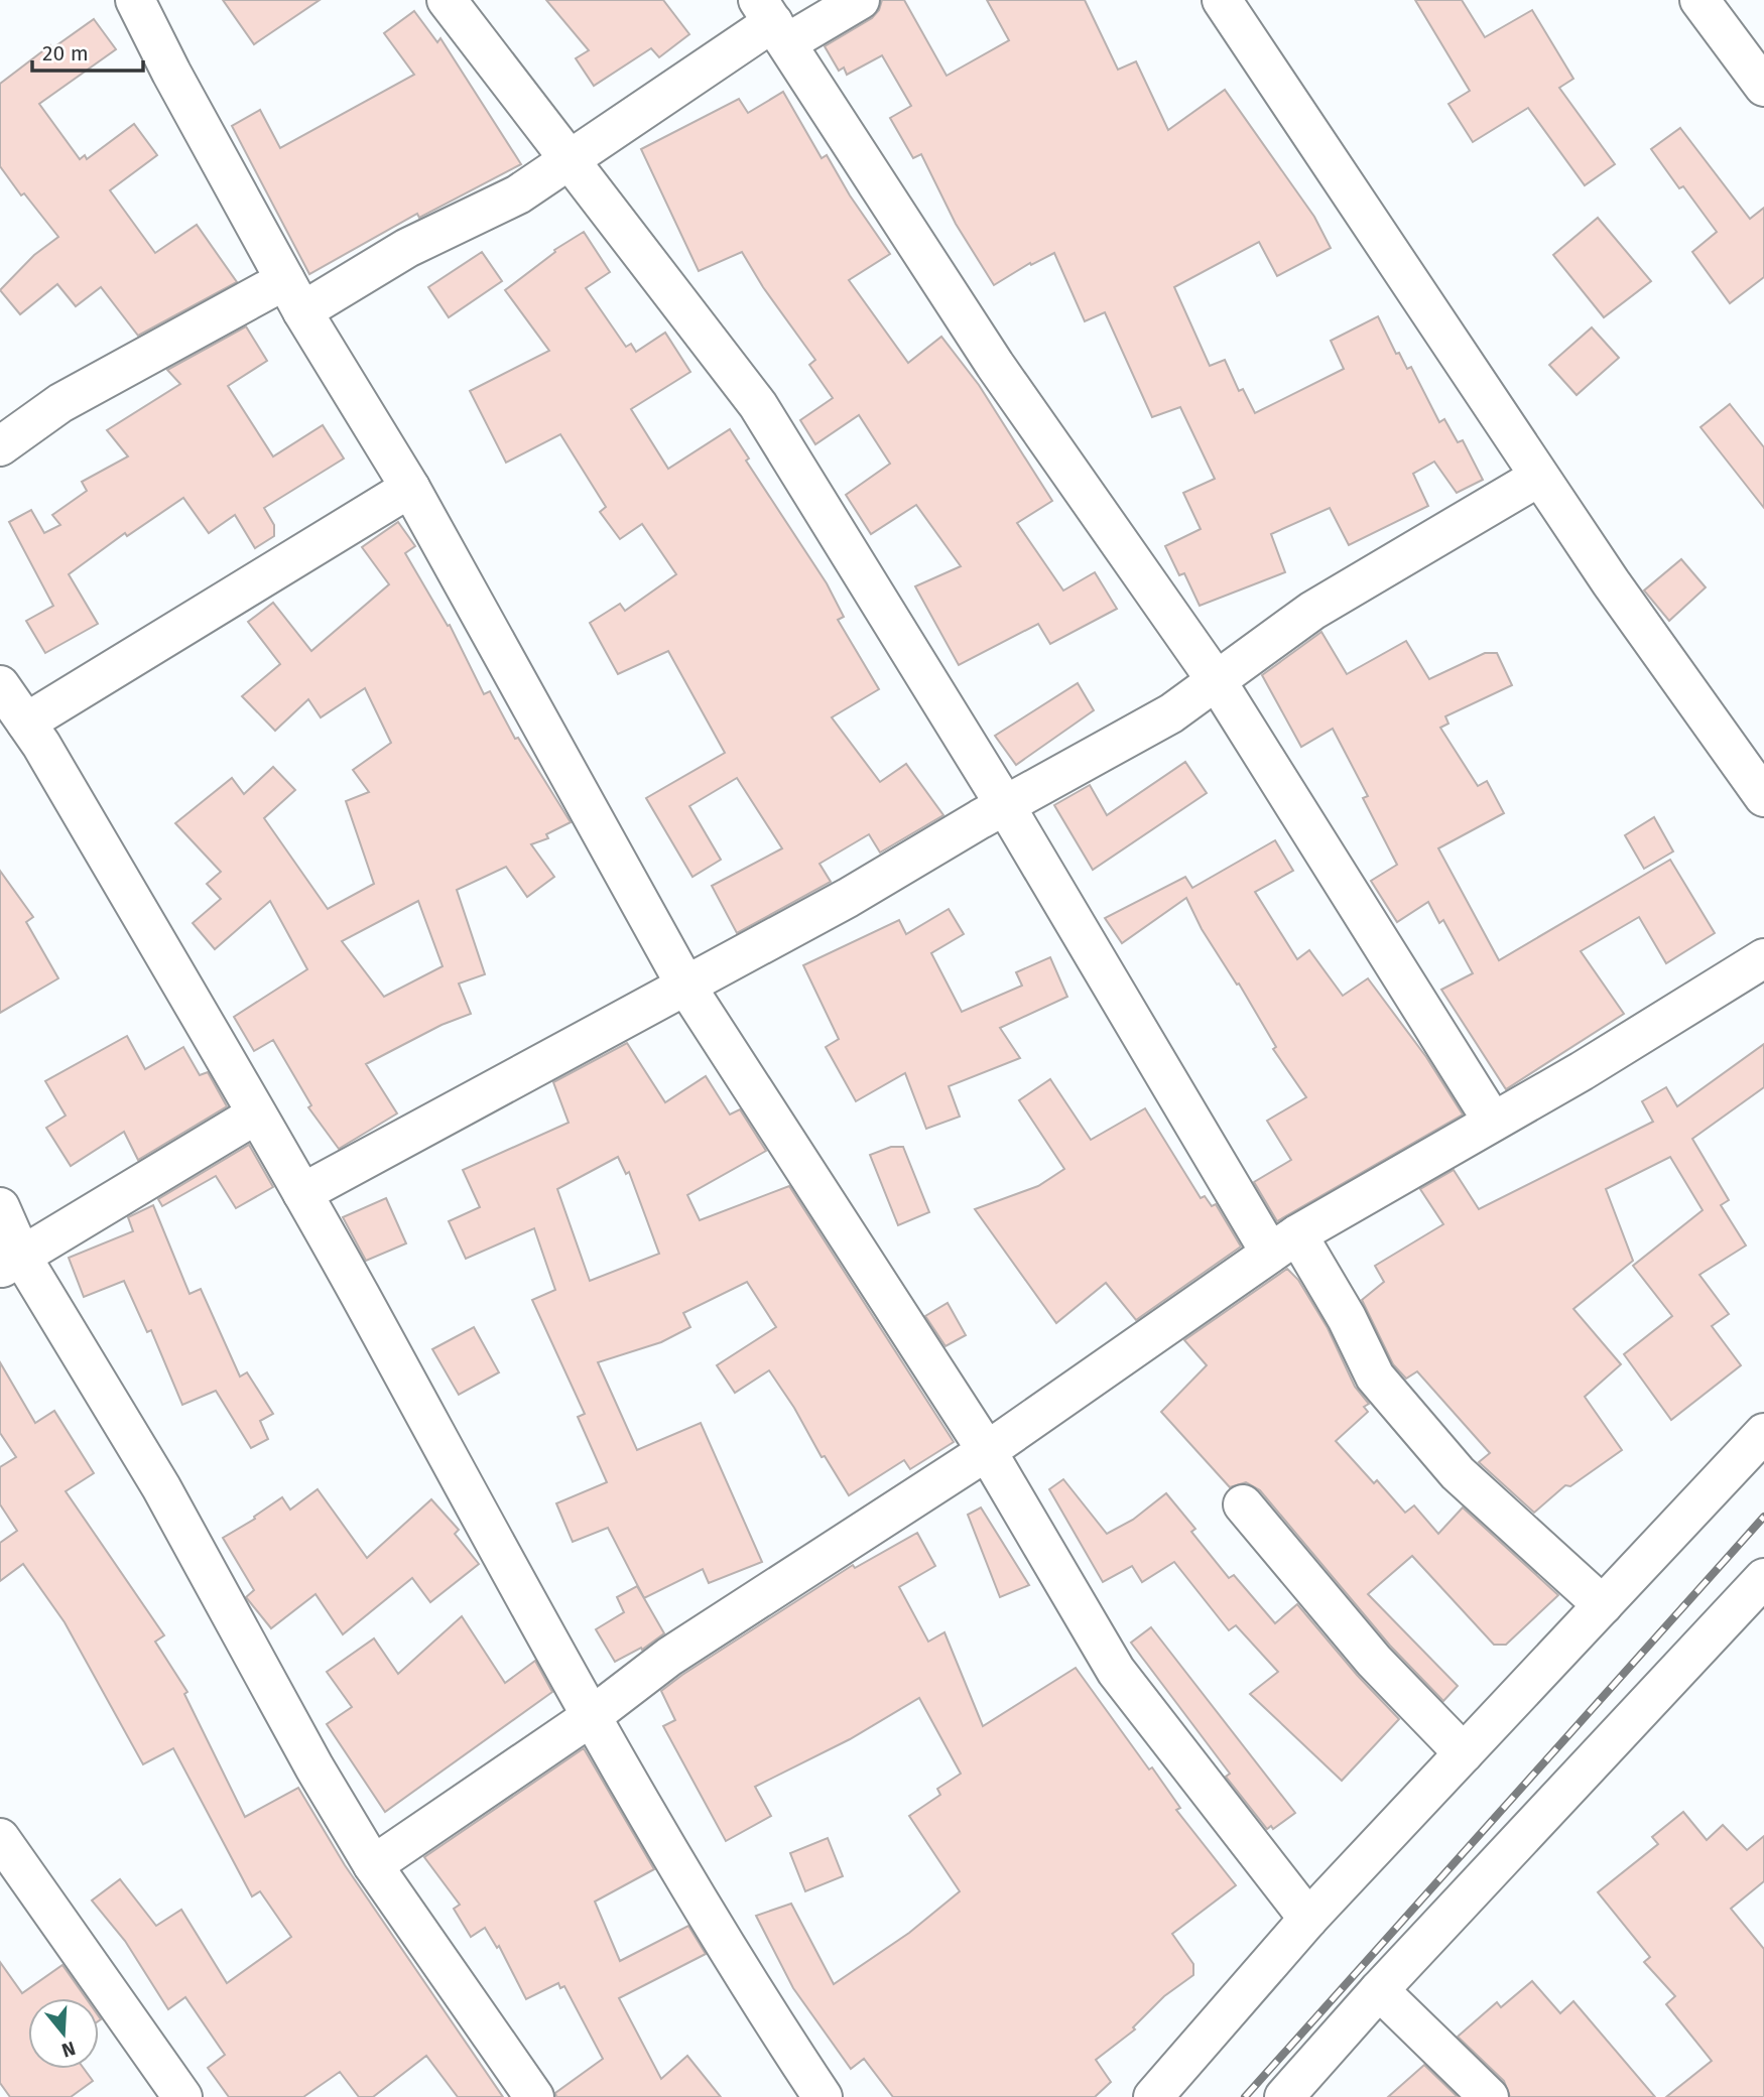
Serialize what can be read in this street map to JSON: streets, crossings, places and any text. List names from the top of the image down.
{
  "scale_bar": "20 m",
  "north": "bottom"
}
